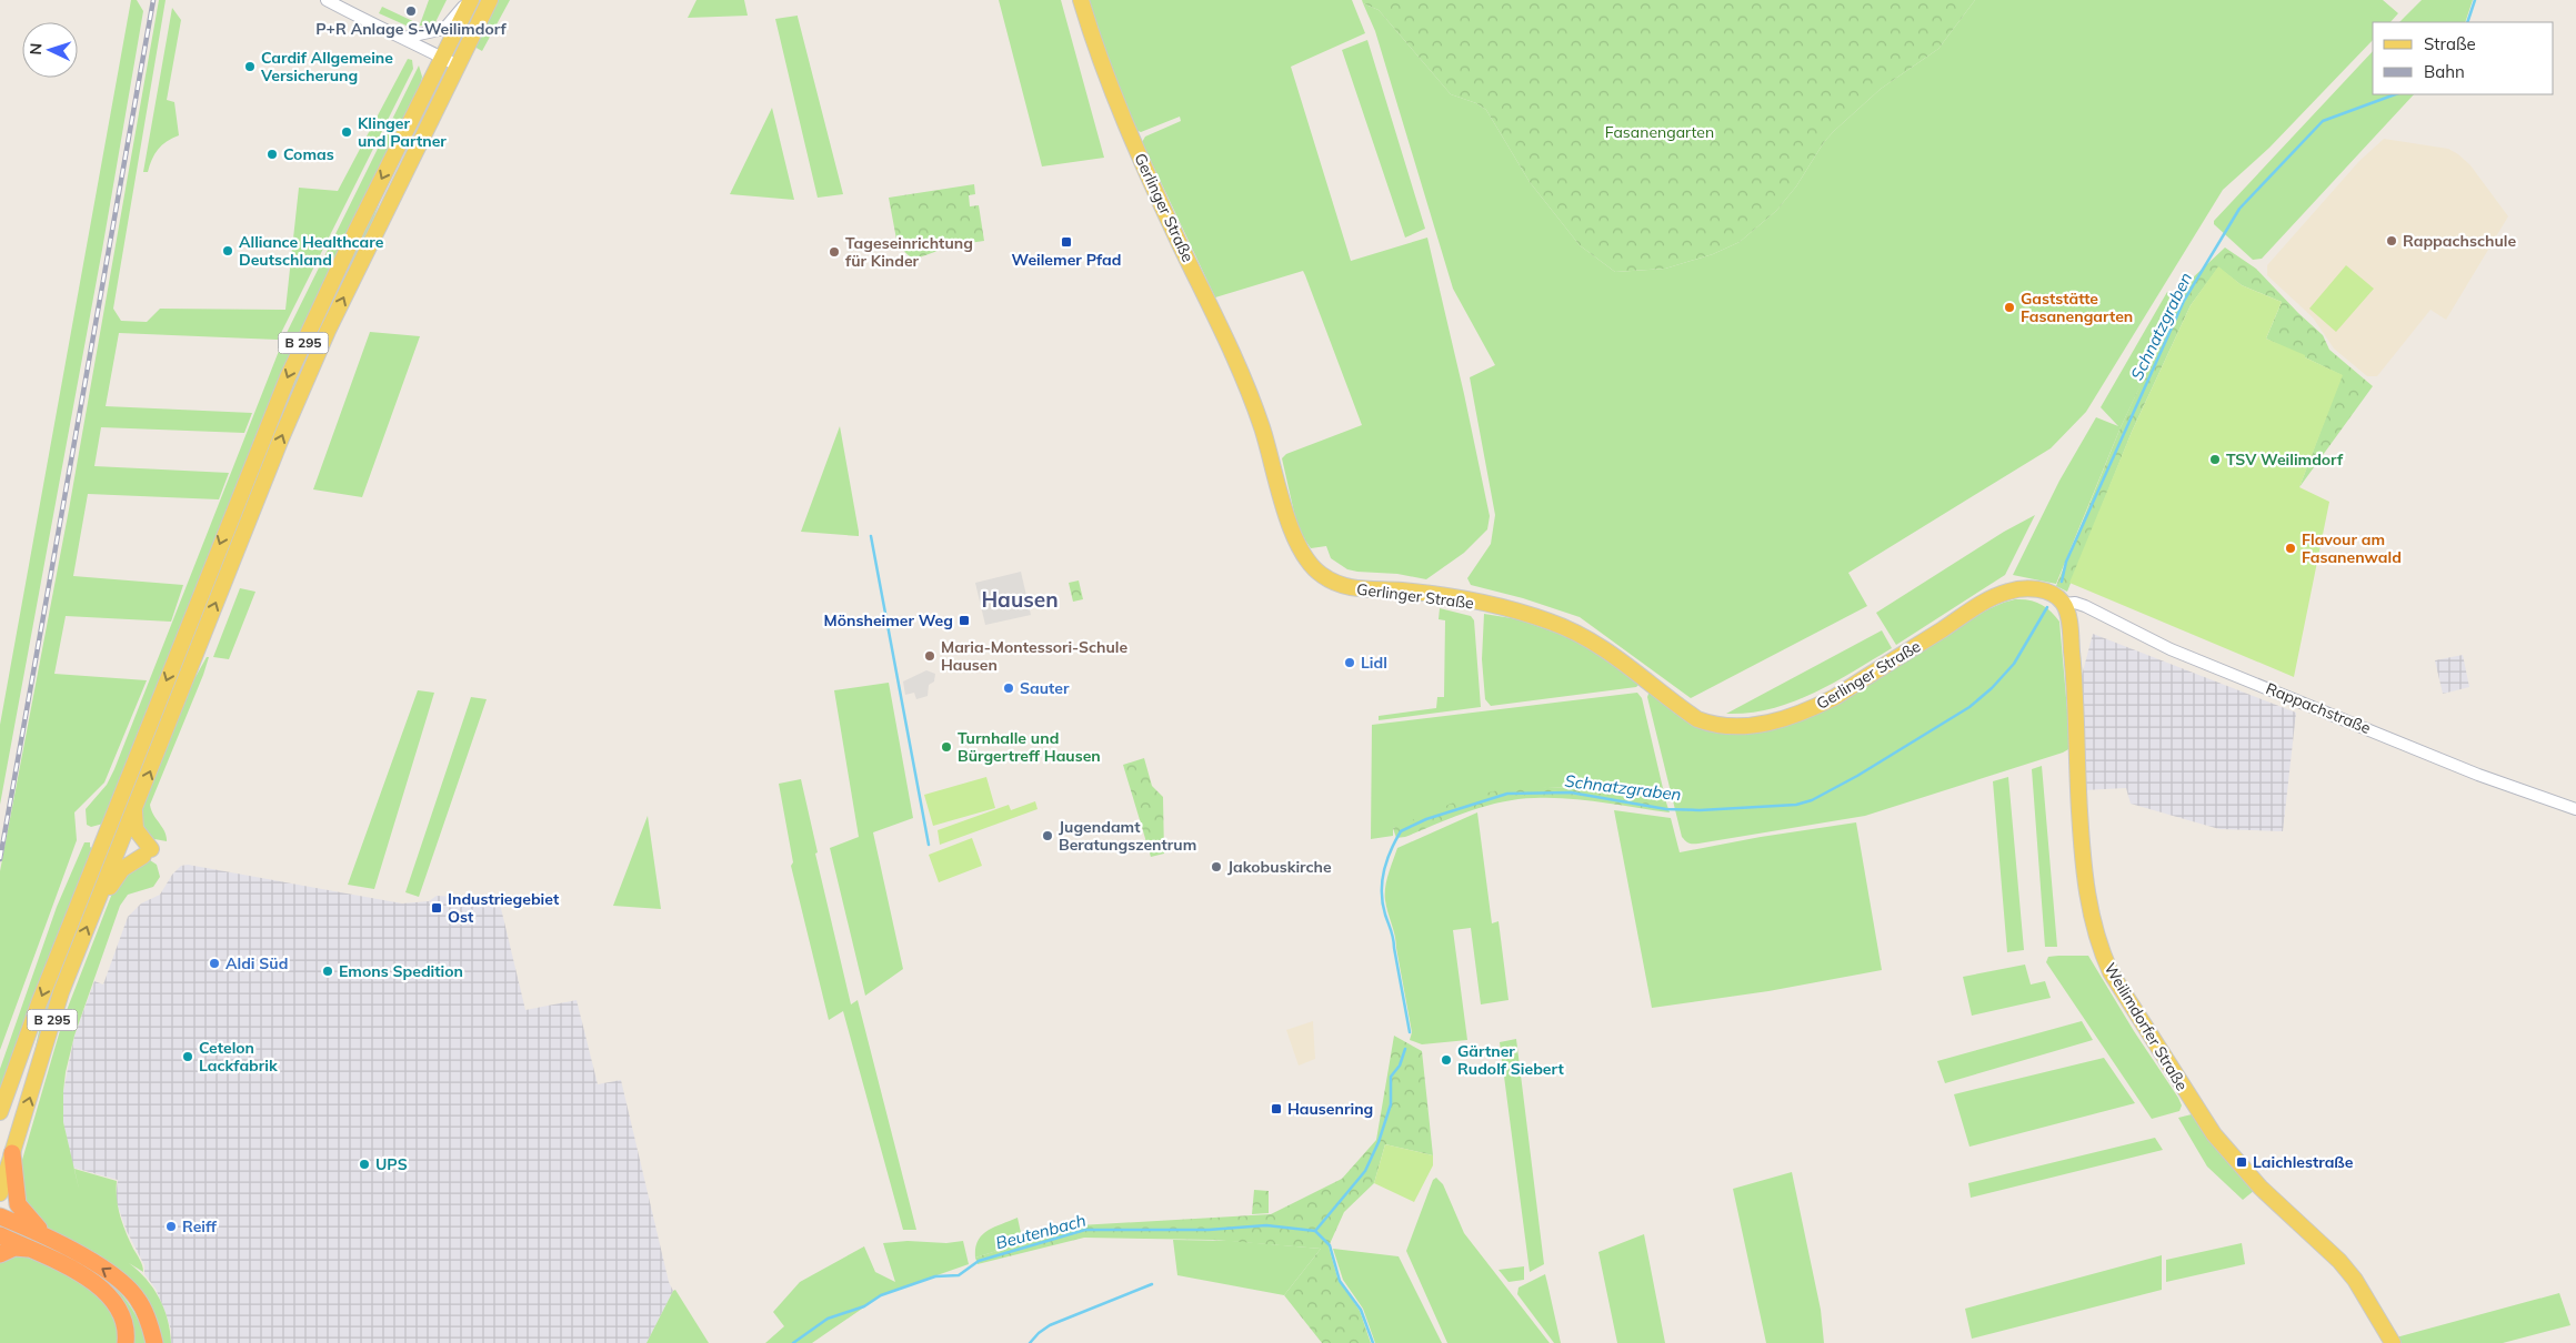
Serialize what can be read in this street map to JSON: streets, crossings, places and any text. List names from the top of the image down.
{
  "streets": {
    "main road": ["Gerlinger Straße", "B 295", "Weilimdorfer Straße"],
    "street": ["Rappachstraße"]
  },
  "crossings": [
    ["Gerlinger Straße", "Rappachstraße"],
    ["Gerlinger Straße", "Weilimdorfer Straße"],
    ["Rappachstraße", "Weilimdorfer Straße"]
  ],
  "districts": ["Hausen"],
  "water": ["Schnatzgraben", "Beutenbach"],
  "parks": ["Fasanengarten"],
  "places": {
    "other": [
      "P+R Anlage S-Weilimdorf",
      "Cardif Allgemeine Versicherung",
      "Klinger und Partner",
      "Comas",
      "Rappachschule",
      "Alliance Healthcare Deutschland",
      "Tageseinrichtung für Kinder",
      "Gaststätte Fasanengarten",
      "TSV Weilimdorf",
      "Flavour am Fasanenwald",
      "Maria-Montessori-Schule Hausen",
      "Lidl",
      "Sauter",
      "Turnhalle und Bürgertreff Hausen",
      "Jugendamt Beratungszentrum",
      "Jakobuskirche",
      "Aldi Süd",
      "Emons Spedition",
      "Cetelon Lackfabrik",
      "Gärtner Rudolf Siebert",
      "UPS",
      "Reiff"
    ],
    "transit": [
      "Weilemer Pfad",
      "Mönsheimer Weg",
      "Industriegebiet Ost",
      "Hausenring",
      "Laichlestraße"
    ]
  },
  "legend": ["Straße", "Bahn"],
  "north": "left"
}
